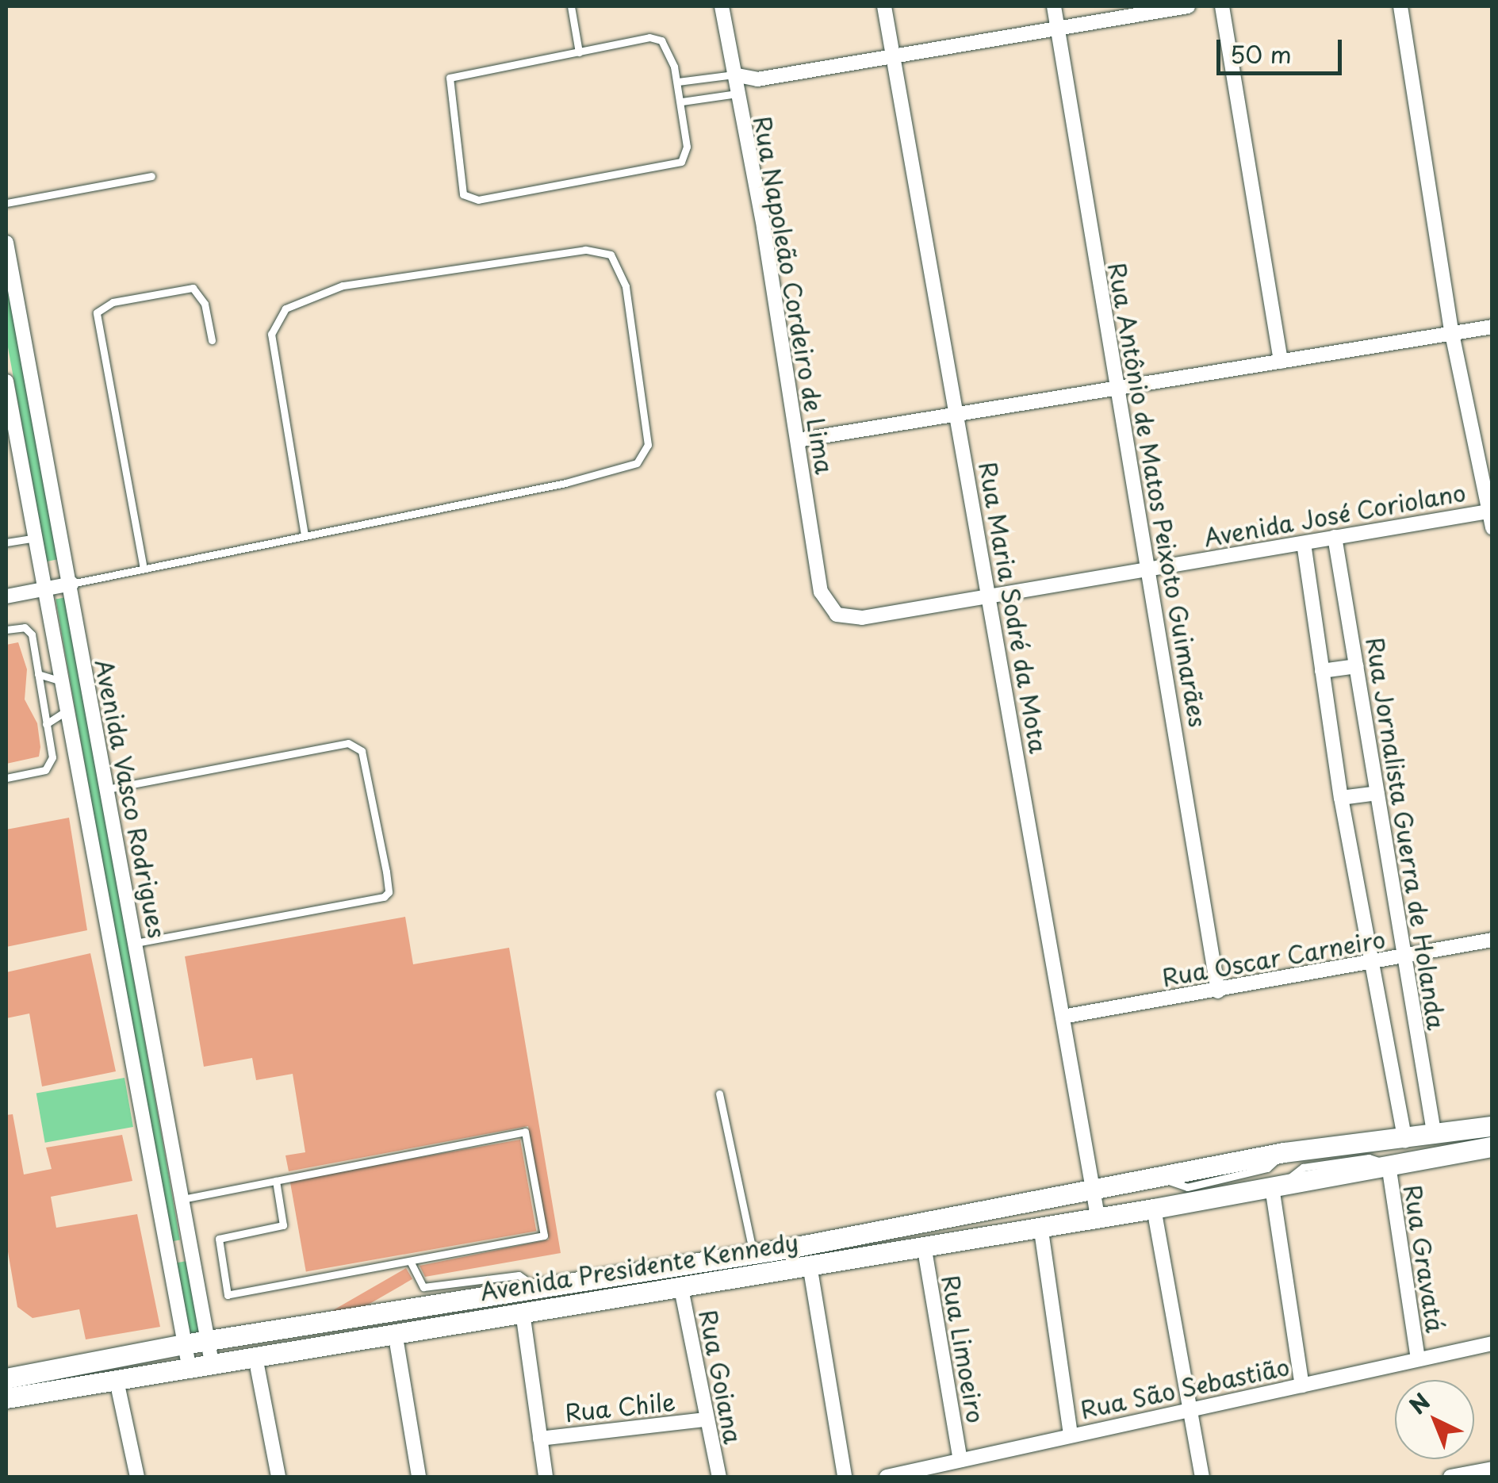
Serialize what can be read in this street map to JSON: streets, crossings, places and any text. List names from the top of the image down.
{
  "streets": {
    "main road": ["Avenida Presidente Kennedy"],
    "street": [
      "Rua Napoleão Cordeiro de Lima",
      "Rua Antônio de Matos Peixoto Guimarães",
      "Avenida José Coriolano",
      "Rua Maria Sodré da Mota",
      "Avenida Vasco Rodrigues",
      "Rua Jornalista Guerra de Holanda",
      "Rua Oscar Carneiro",
      "Rua Gravatá",
      "Rua Limoeiro",
      "Rua Goiana",
      "Rua São Sebastião",
      "Rua Chile"
    ]
  },
  "crossings": [
    ["Rua Napoleão Cordeiro de Lima", "Avenida José Coriolano"],
    ["Rua Antônio de Matos Peixoto Guimarães", "Avenida José Coriolano"],
    ["Rua Antônio de Matos Peixoto Guimarães", "Rua Oscar Carneiro"],
    ["Avenida José Coriolano", "Rua Maria Sodré da Mota"],
    ["Avenida José Coriolano", "Rua Jornalista Guerra de Holanda"],
    ["Rua Maria Sodré da Mota", "Rua Oscar Carneiro"],
    ["Rua Maria Sodré da Mota", "Avenida Presidente Kennedy"],
    ["Avenida Vasco Rodrigues", "Avenida Presidente Kennedy"],
    ["Rua Jornalista Guerra de Holanda", "Rua Oscar Carneiro"],
    ["Rua Jornalista Guerra de Holanda", "Avenida Presidente Kennedy"],
    ["Rua Gravatá", "Avenida Presidente Kennedy"],
    ["Rua Gravatá", "Rua São Sebastião"],
    ["Avenida Presidente Kennedy", "Rua Limoeiro"],
    ["Avenida Presidente Kennedy", "Rua Goiana"],
    ["Rua Limoeiro", "Rua São Sebastião"],
    ["Rua Goiana", "Rua Chile"]
  ],
  "scale_bar": "50 m",
  "north": "top left"
}
